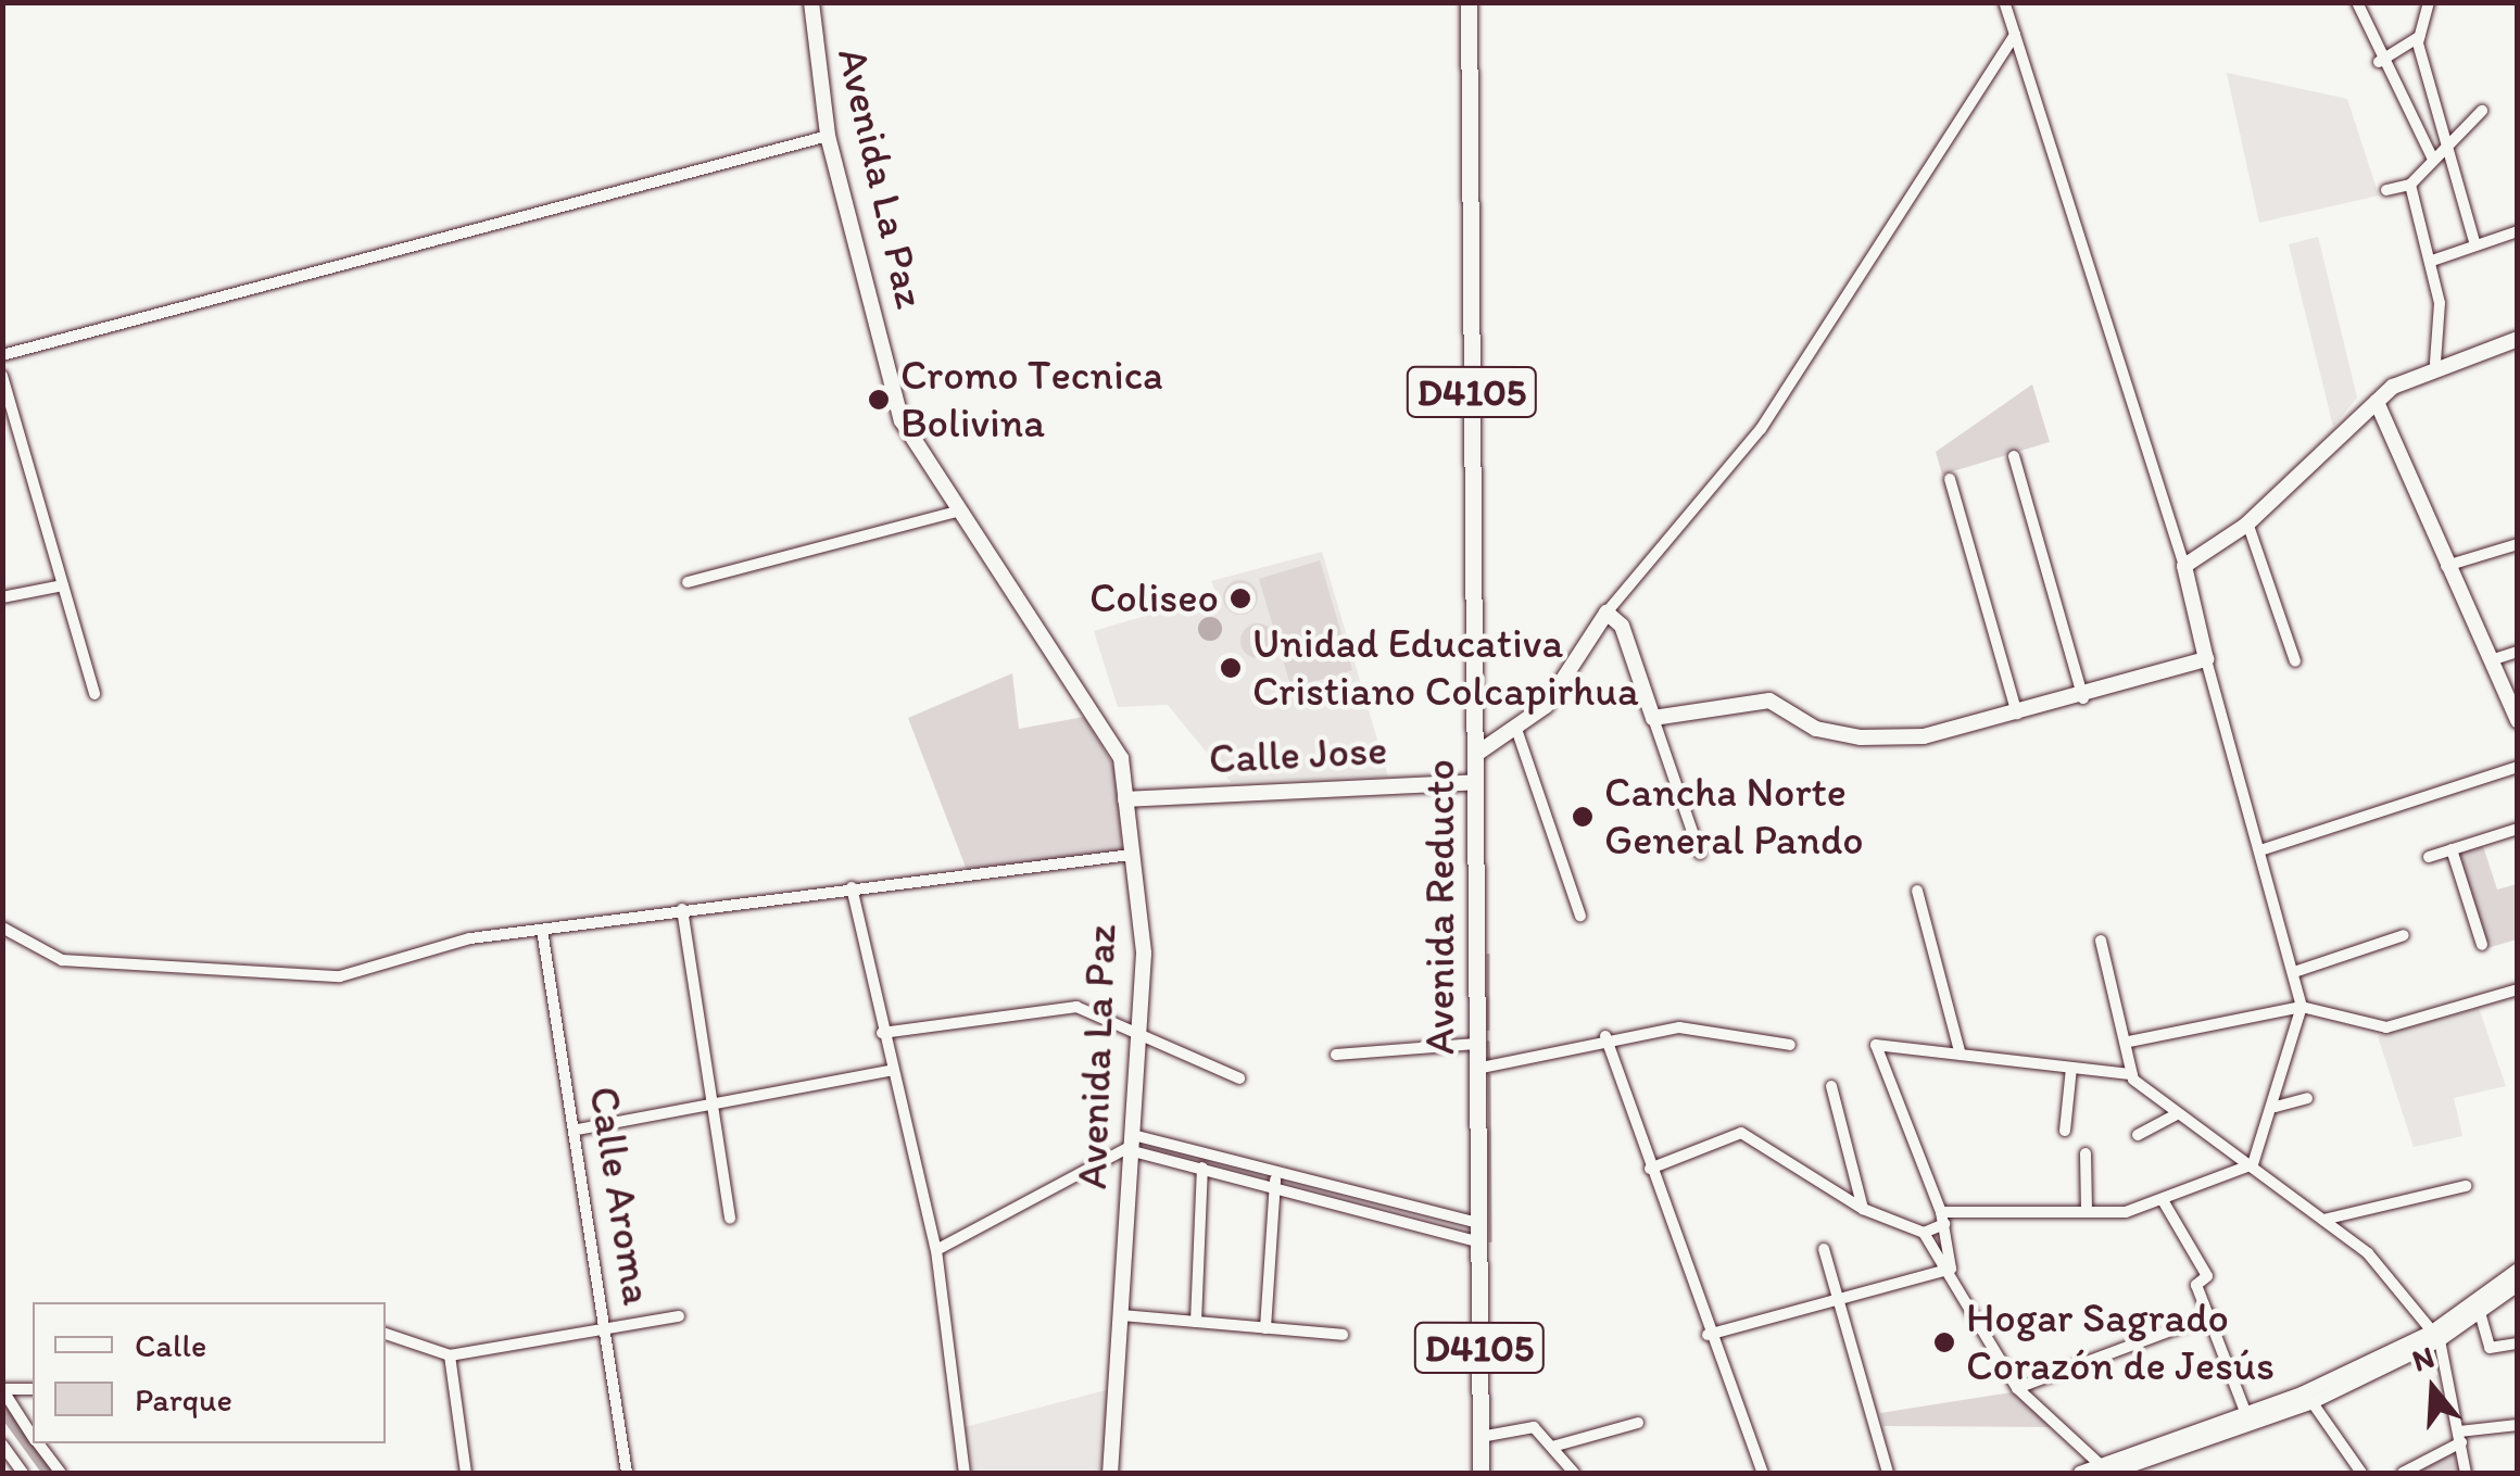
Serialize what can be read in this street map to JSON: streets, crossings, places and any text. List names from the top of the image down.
{
  "streets": {
    "main road": [
      "Avenida La Paz",
      "D4105",
      "Calle Jose",
      "Avenida Reducto"
    ],
    "street": ["Calle Aroma"]
  },
  "crossings": [
    ["Avenida La Paz", "Calle Jose"],
    ["D4105", "Avenida Reducto"],
    ["Calle Jose", "Avenida Reducto"]
  ],
  "places": [
    "Cromo Tecnica Bolivina",
    "Coliseo",
    "Unidad Educativa Cristiano Colcapirhua",
    "Cancha Norte General Pando",
    "Hogar Sagrado Corazón de Jesús"
  ],
  "legend": ["Calle", "Parque"],
  "north": "top"
}
